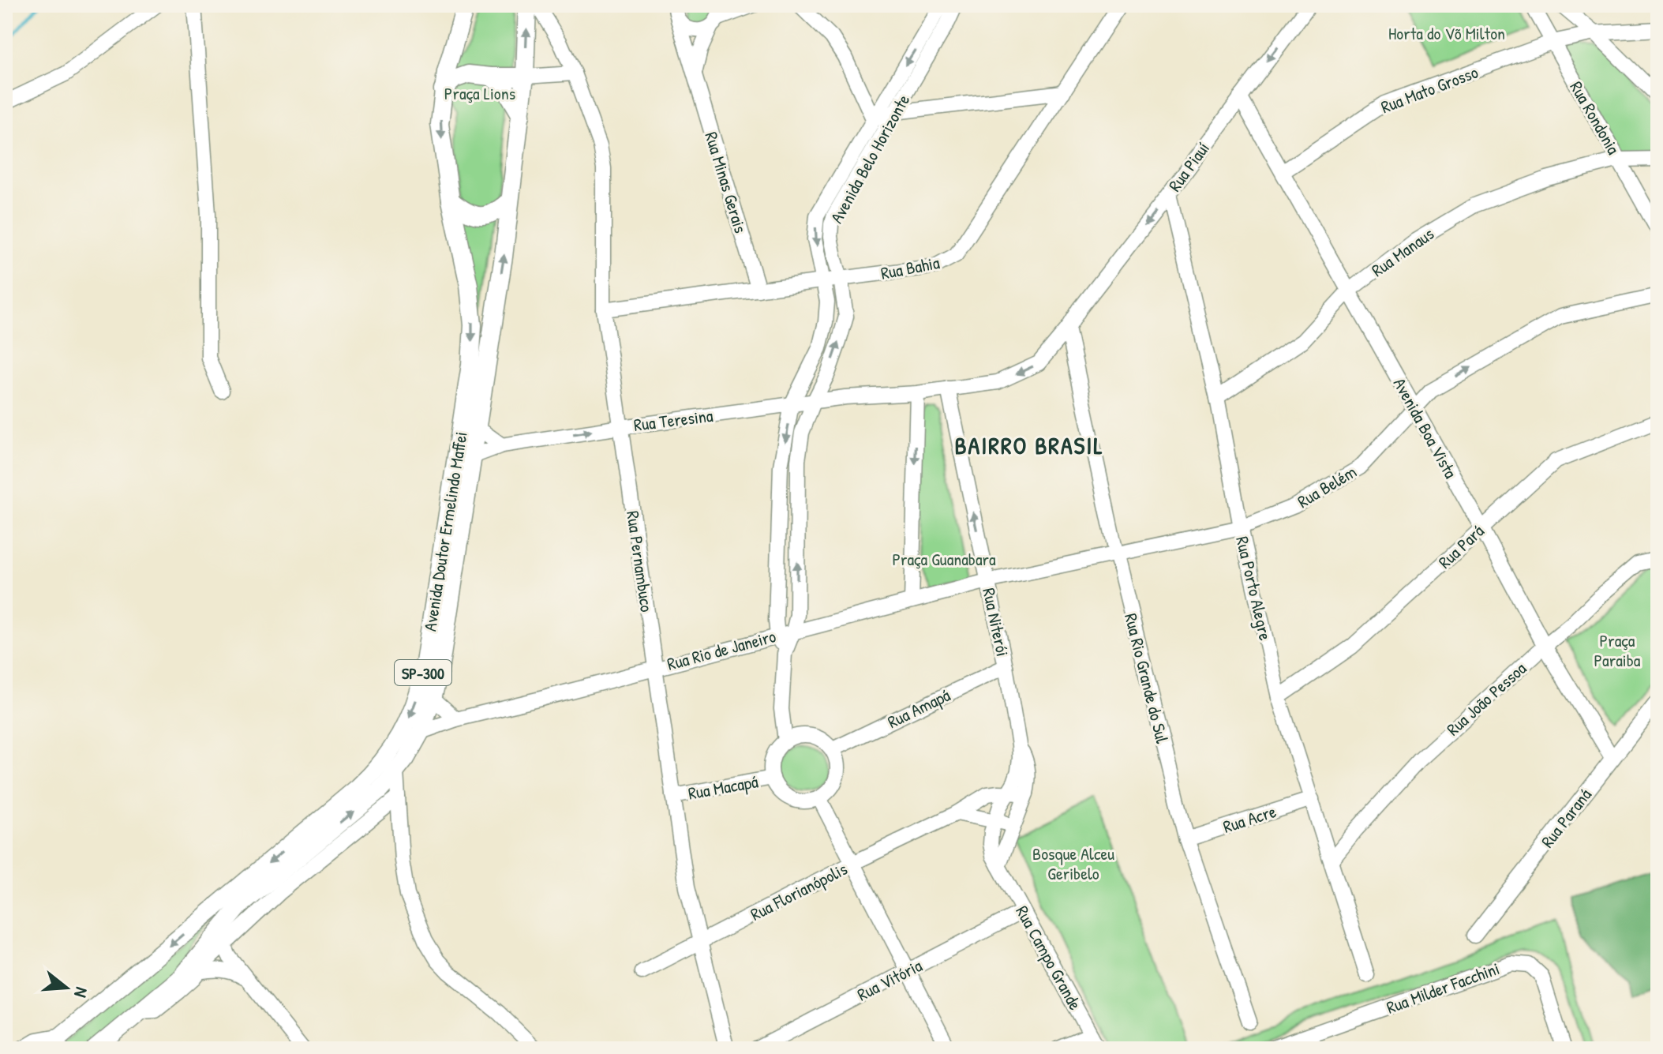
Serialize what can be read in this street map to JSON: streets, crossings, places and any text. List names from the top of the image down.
{
  "streets": {
    "main road": ["Avenida Doutor Ermelindo Maffei", "SP-300"],
    "street": [
      "Rua Mato Grosso",
      "Rua Rondonia",
      "Avenida Belo Horizonte",
      "Rua Piauí",
      "Rua Minas Gerais",
      "Rua Manaus",
      "Rua Bahia",
      "Rua Teresina",
      "Avenida Boa Vista",
      "Rua Belém",
      "Rua Pará",
      "Rua Pernambuco",
      "Rua Porto Alegre",
      "Rua Niterói",
      "Rua Rio de Janeiro",
      "Rua Rio Grande do Sul",
      "Rua João Pessoa",
      "Rua Amapá",
      "Rua Macapá",
      "Rua Paraná",
      "Rua Acre",
      "Rua Florianópolis",
      "Rua Campo Grande",
      "Rua Vitória",
      "Rua Milder Facchini"
    ]
  },
  "crossings": [
    ["Rua Mato Grosso", "Rua Rondonia"],
    ["Rua Mato Grosso", "Avenida Boa Vista"],
    ["Rua Rondonia", "Rua Manaus"],
    ["Avenida Belo Horizonte", "Rua Bahia"],
    ["Avenida Belo Horizonte", "Rua Teresina"],
    ["Avenida Belo Horizonte", "Rua Rio de Janeiro"],
    ["Avenida Belo Horizonte", "Rua Amapá"],
    ["Avenida Belo Horizonte", "Rua Macapá"],
    ["Rua Piauí", "Rua Teresina"],
    ["Rua Piauí", "Avenida Boa Vista"],
    ["Rua Piauí", "Rua Porto Alegre"],
    ["Rua Piauí", "Rua Rio Grande do Sul"],
    ["Rua Minas Gerais", "Rua Bahia"],
    ["Rua Manaus", "Avenida Boa Vista"],
    ["Rua Manaus", "Rua Porto Alegre"],
    ["Rua Bahia", "Rua Pernambuco"],
    ["Rua Teresina", "Avenida Doutor Ermelindo Maffei"],
    ["Rua Teresina", "Rua Pernambuco"],
    ["Rua Teresina", "Rua Niterói"],
    ["Rua Teresina", "Rua Rio Grande do Sul"],
    ["Avenida Boa Vista", "Rua Belém"],
    ["Avenida Boa Vista", "Rua Pará"],
    ["Avenida Boa Vista", "Rua João Pessoa"],
    ["Avenida Boa Vista", "Rua Paraná"],
    ["Rua Belém", "Rua Porto Alegre"],
    ["Rua Belém", "Rua Niterói"],
    ["Rua Belém", "Rua Rio de Janeiro"],
    ["Rua Belém", "Rua Rio Grande do Sul"],
    ["Avenida Doutor Ermelindo Maffei", "Rua Rio de Janeiro"],
    ["Rua Pará", "Rua Porto Alegre"],
    ["Rua Pernambuco", "Rua Rio de Janeiro"],
    ["Rua Pernambuco", "Rua Macapá"],
    ["Rua Pernambuco", "Rua Florianópolis"],
    ["Rua Porto Alegre", "Rua João Pessoa"],
    ["Rua Porto Alegre", "Rua Acre"],
    ["Rua Niterói", "Rua Rio de Janeiro"],
    ["Rua Niterói", "Rua Amapá"],
    ["Rua Niterói", "Rua Florianópolis"],
    ["Rua Rio Grande do Sul", "Rua Acre"],
    ["Rua Amapá", "Rua Macapá"],
    ["Rua Campo Grande", "Rua Vitória"]
  ],
  "one_way": ["Rua Piauí", "Rua Belém"],
  "districts": ["BAIRRO BRASIL"],
  "parks": [
    "Horta do Võ Milton",
    "Praça Lions",
    "Praça Guanabara",
    "Praça Paraiba",
    "Bosque Alceu Geribelo"
  ],
  "north": "right"
}
